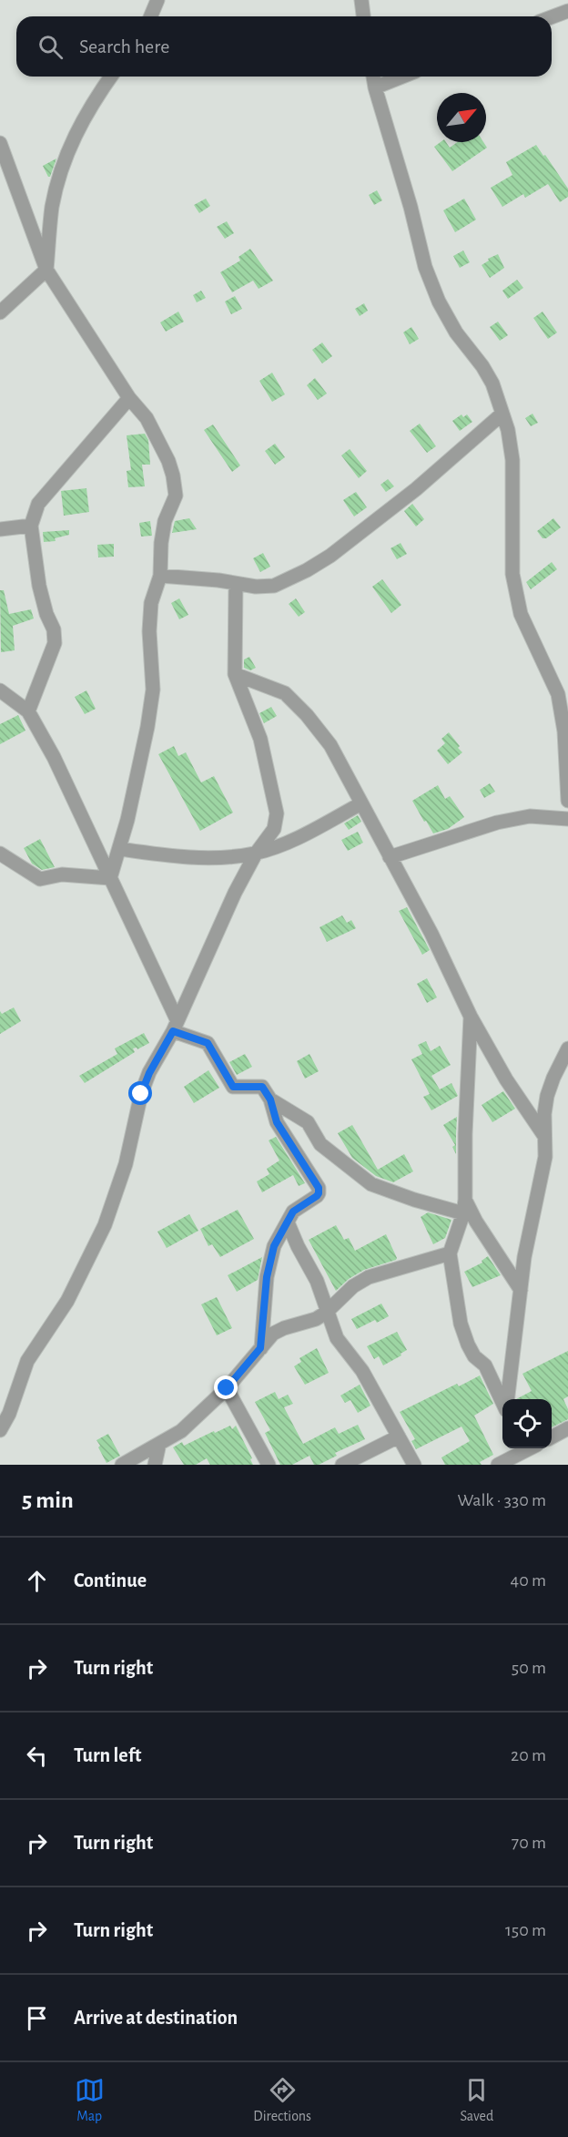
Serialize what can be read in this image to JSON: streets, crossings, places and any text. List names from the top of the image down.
{
  "north": "top right",
  "page": {
    "search": "Search here",
    "heading": ["5 min", "Walk · 330 m"],
    "list": [
      ["Continue", "40 m"],
      ["Turn right", "50 m"],
      ["Turn left", "20 m"],
      ["Turn right", "70 m"],
      ["Turn right", "150 m"],
      "Arrive at destination"
    ],
    "nav": ["Map", "Directions", "Saved"]
  }
}
